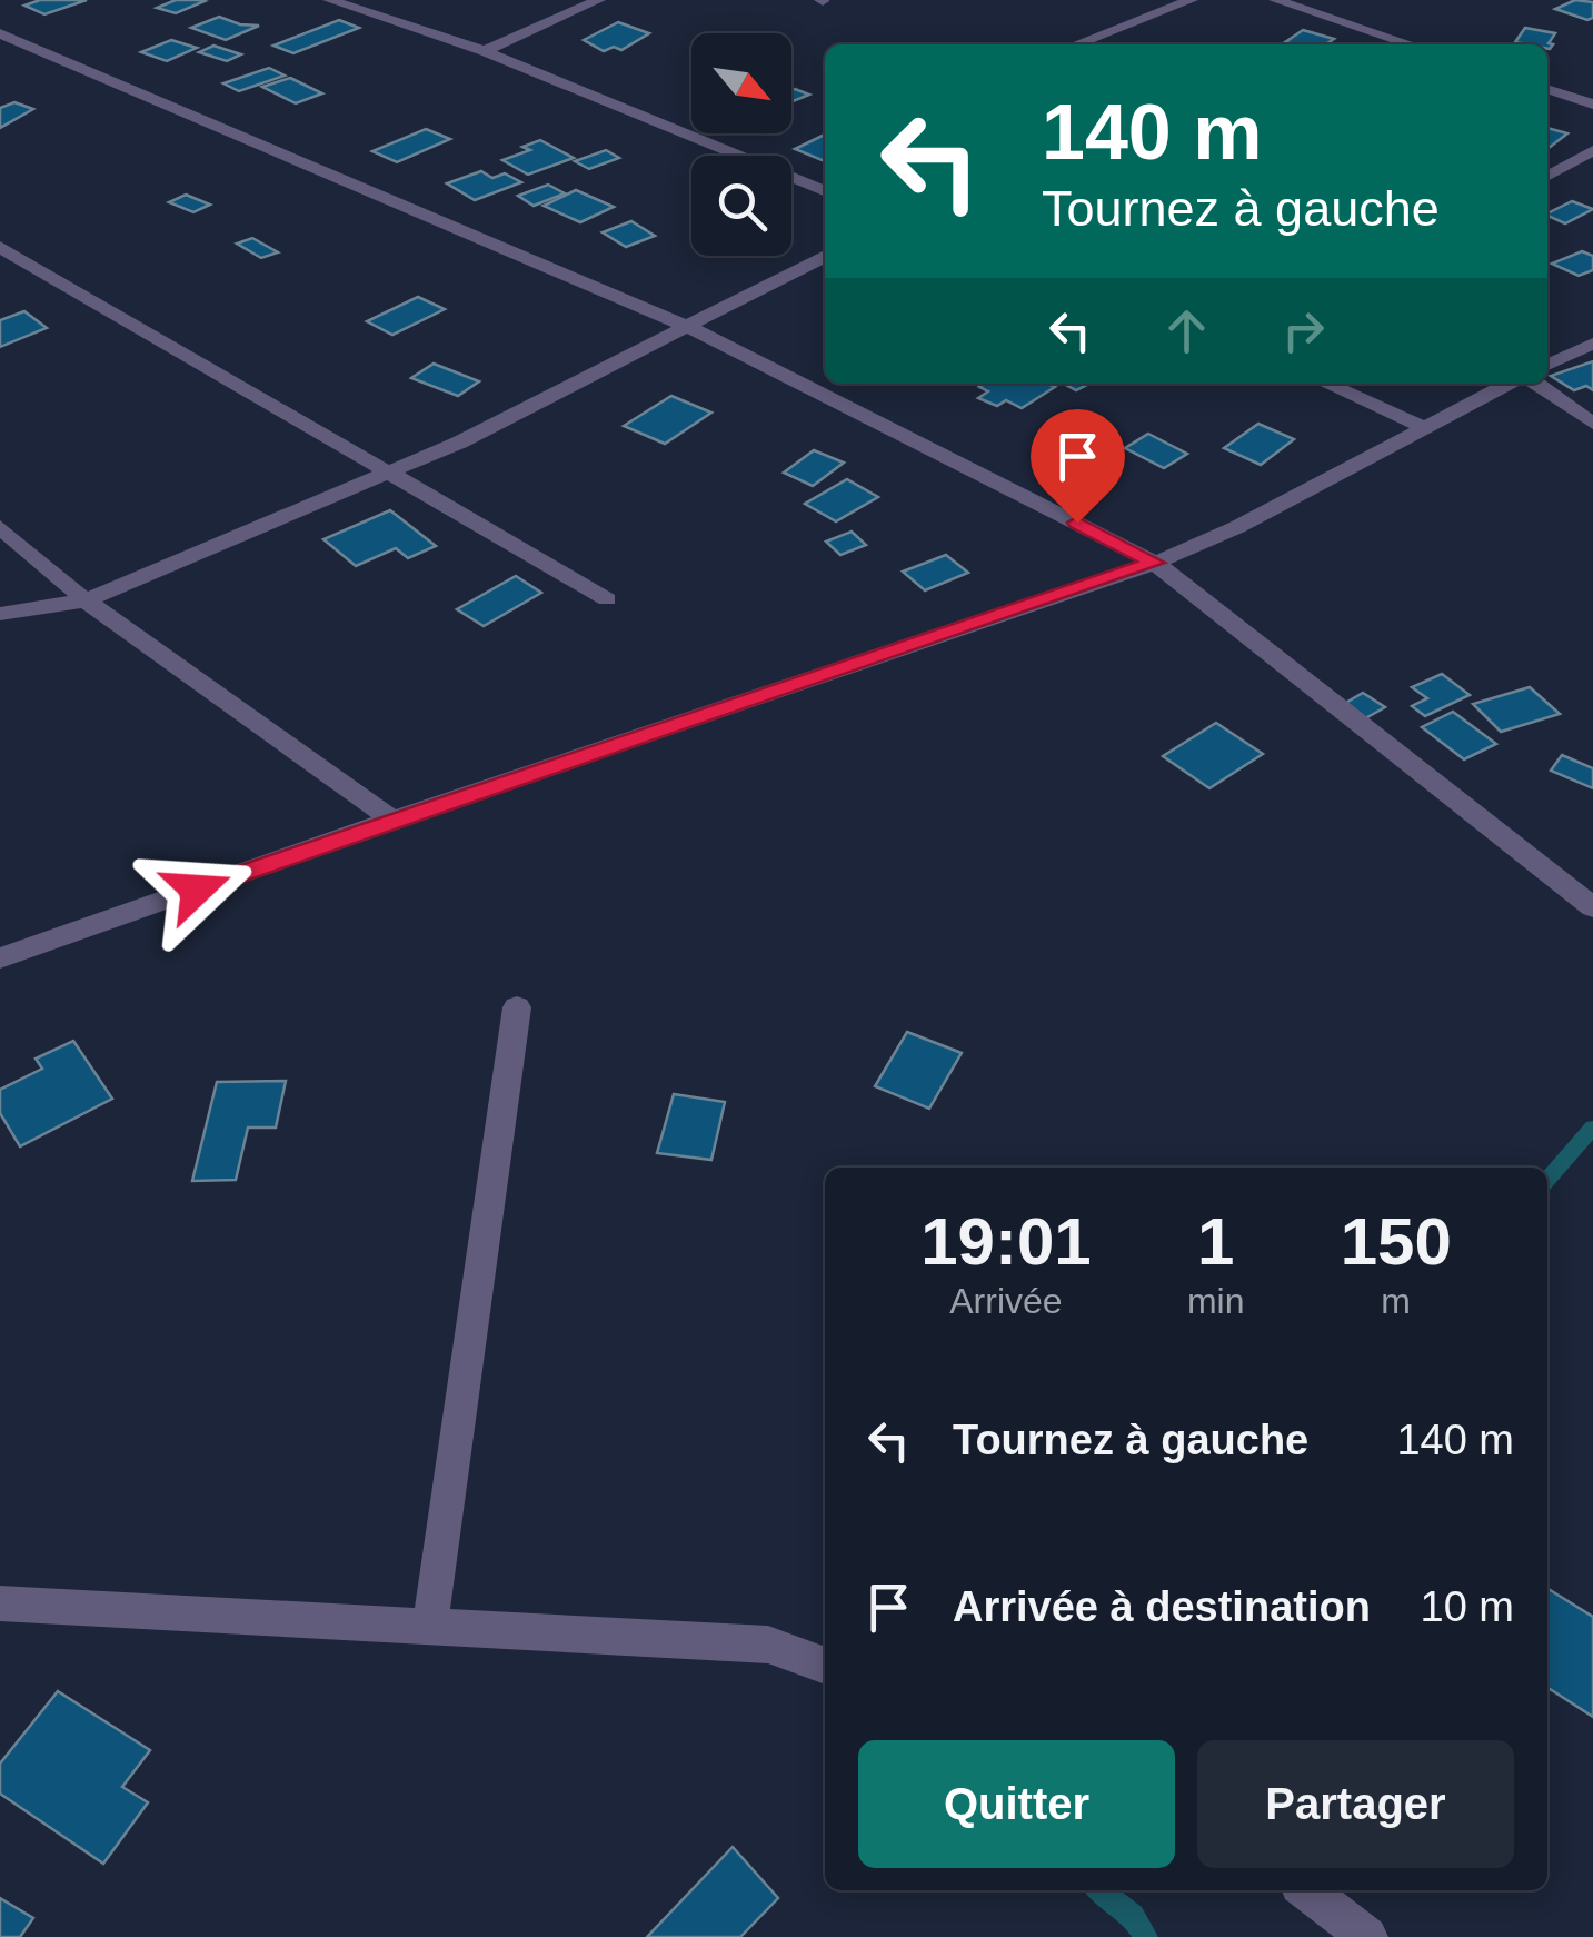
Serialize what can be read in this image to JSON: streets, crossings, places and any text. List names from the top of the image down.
{
  "north": "bottom right",
  "page": {
    "turn": ["140 m", "Tournez à gauche"],
    "eta": [
      "19:01",
      "Arrivée",
      "1",
      "min",
      "150",
      "m"
    ],
    "list": [
      {
        "name": "Tournez à gauche",
        "value": "140 m"
      },
      {
        "name": "Arrivée à destination",
        "value": "10 m"
      }
    ],
    "buttons": ["Quitter", "Partager"]
  }
}
